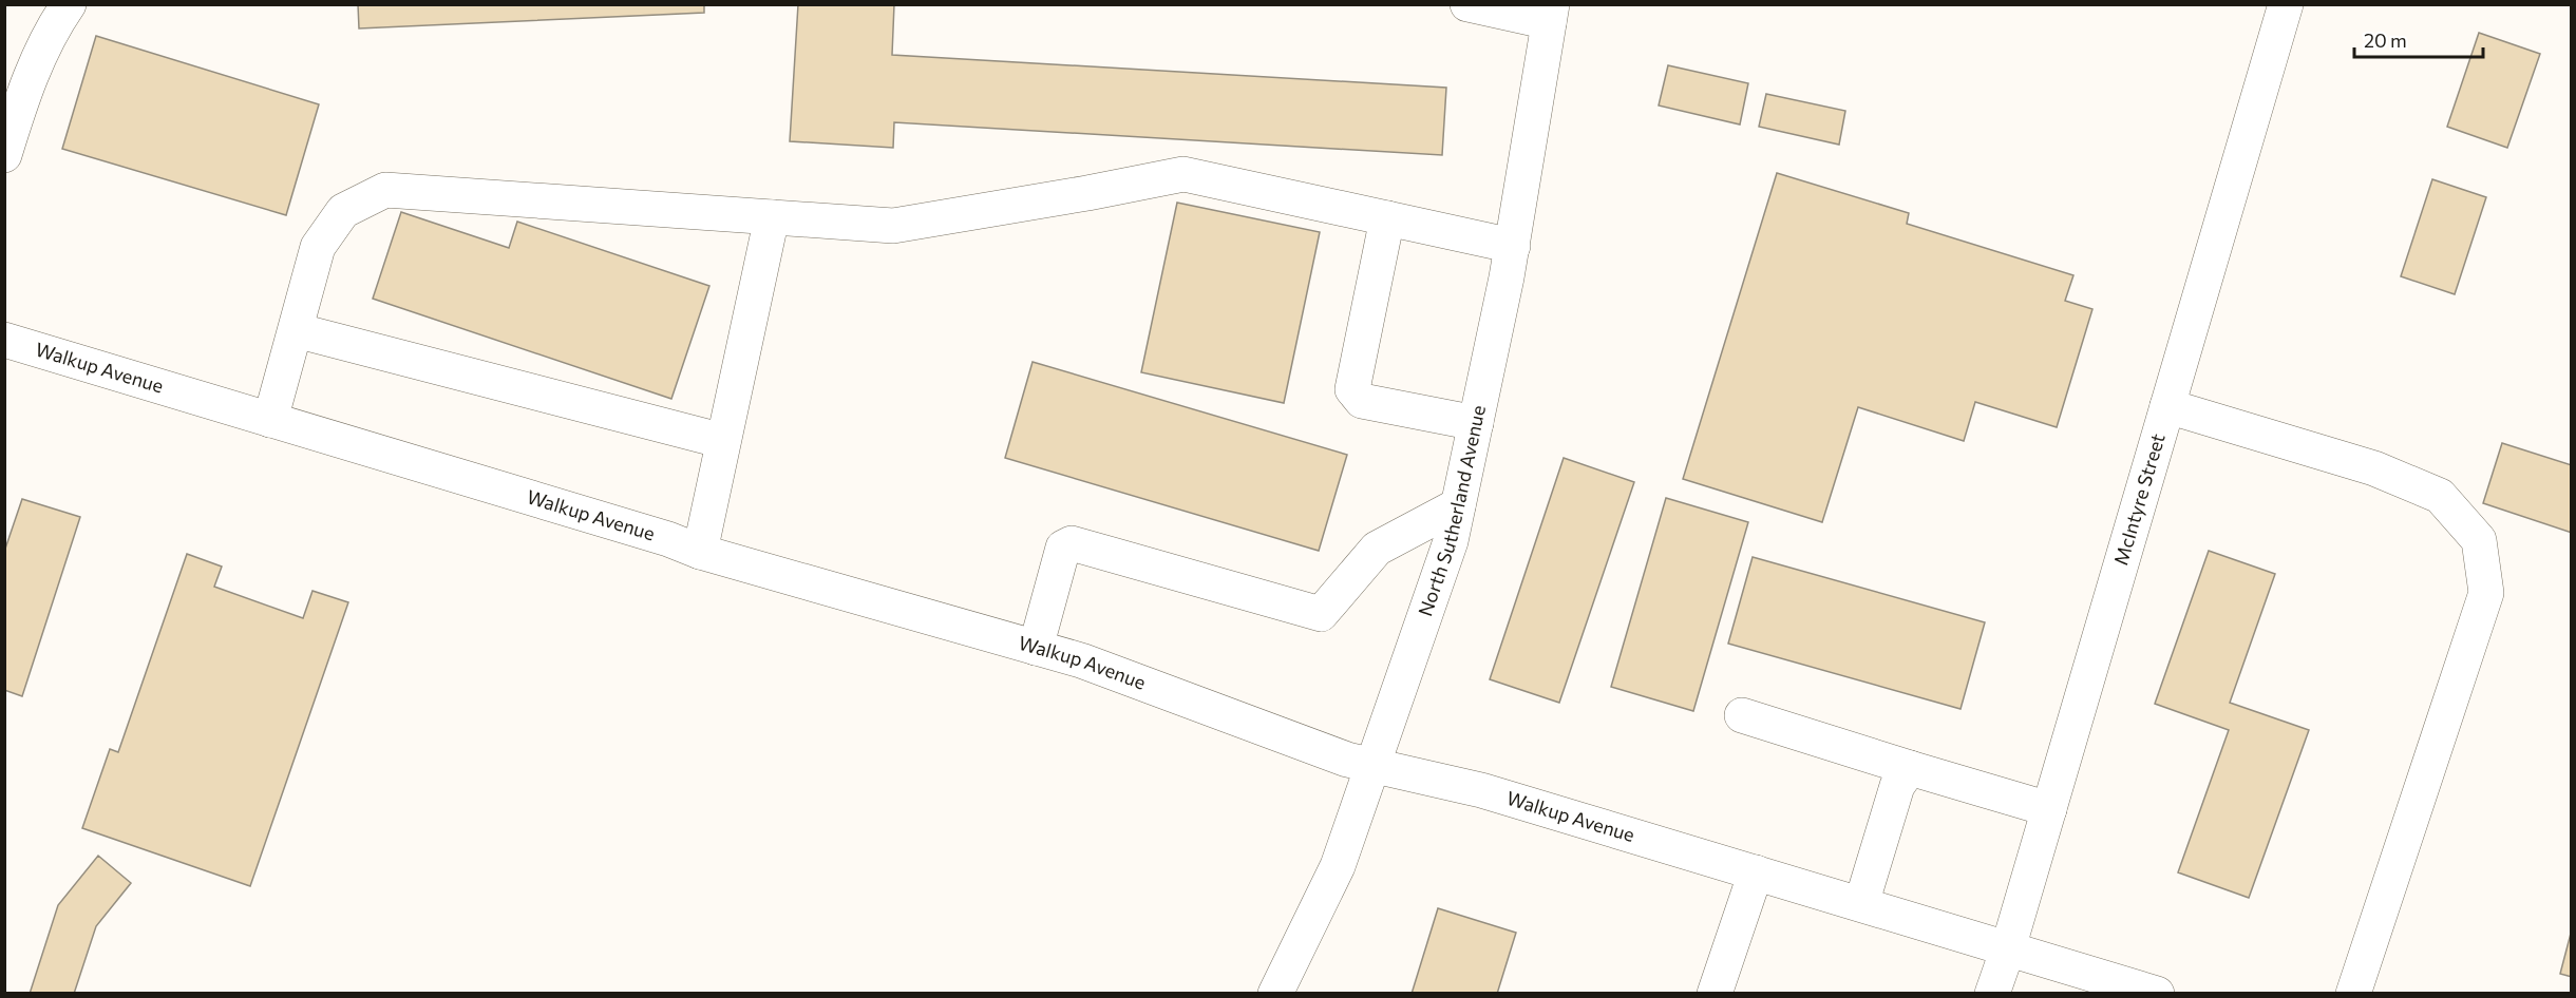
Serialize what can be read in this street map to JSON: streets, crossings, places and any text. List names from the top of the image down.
{
  "streets": {
    "street": ["Walkup Avenue", "McIntyre Street", "North Sutherland Avenue"]
  },
  "crossings": [
    ["Walkup Avenue", "McIntyre Street"],
    ["Walkup Avenue", "North Sutherland Avenue"]
  ],
  "scale_bar": "20 m"
}
